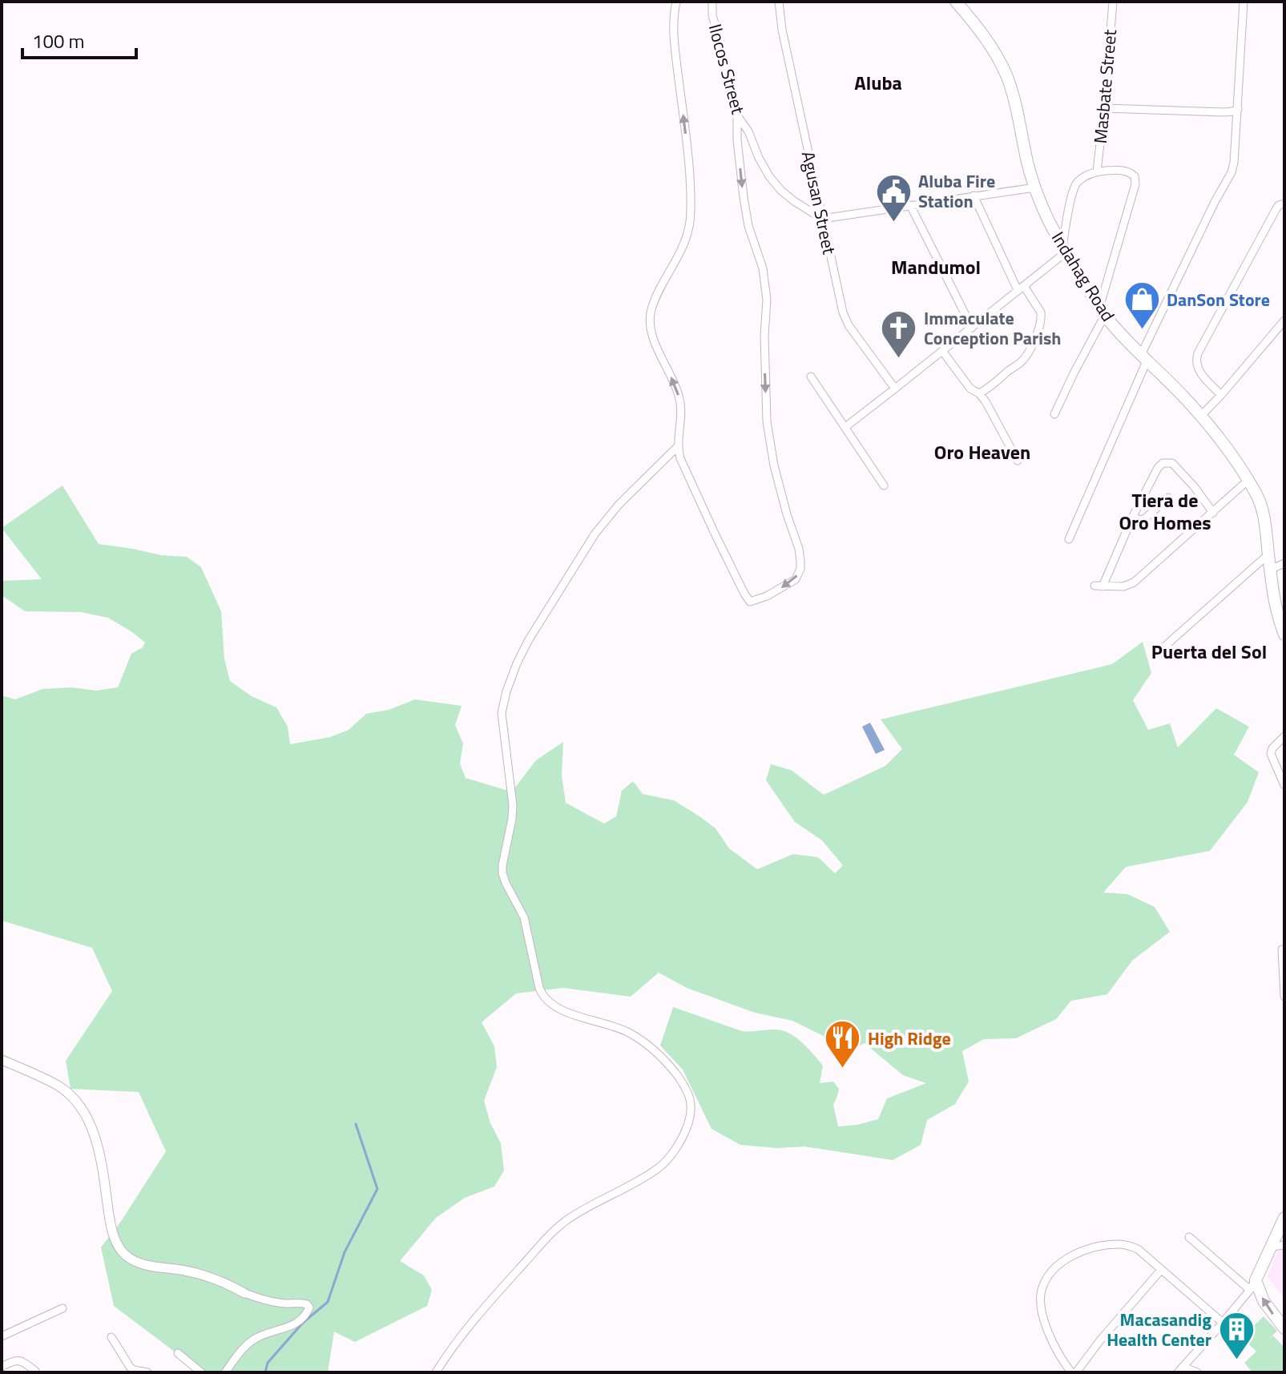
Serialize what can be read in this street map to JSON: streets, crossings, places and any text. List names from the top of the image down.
{
  "streets": {
    "main road": ["Indahag Road"],
    "street": ["Ilocos Street", "Masbate Street", "Agusan Street"]
  },
  "crossings": [
    ["Ilocos Street", "Agusan Street"]
  ],
  "districts": [
    "Aluba",
    "Mandumol",
    "Oro Heaven",
    "Tiera de Oro Homes",
    "Puerta del Sol"
  ],
  "places": {
    "public building": ["Aluba Fire Station"],
    "shop": ["DanSon Store"],
    "church": ["Immaculate Conception Parish"],
    "restaurant": ["High Ridge"],
    "building": ["Macasandig Health Center"]
  },
  "scale_bar": "100 m"
}
